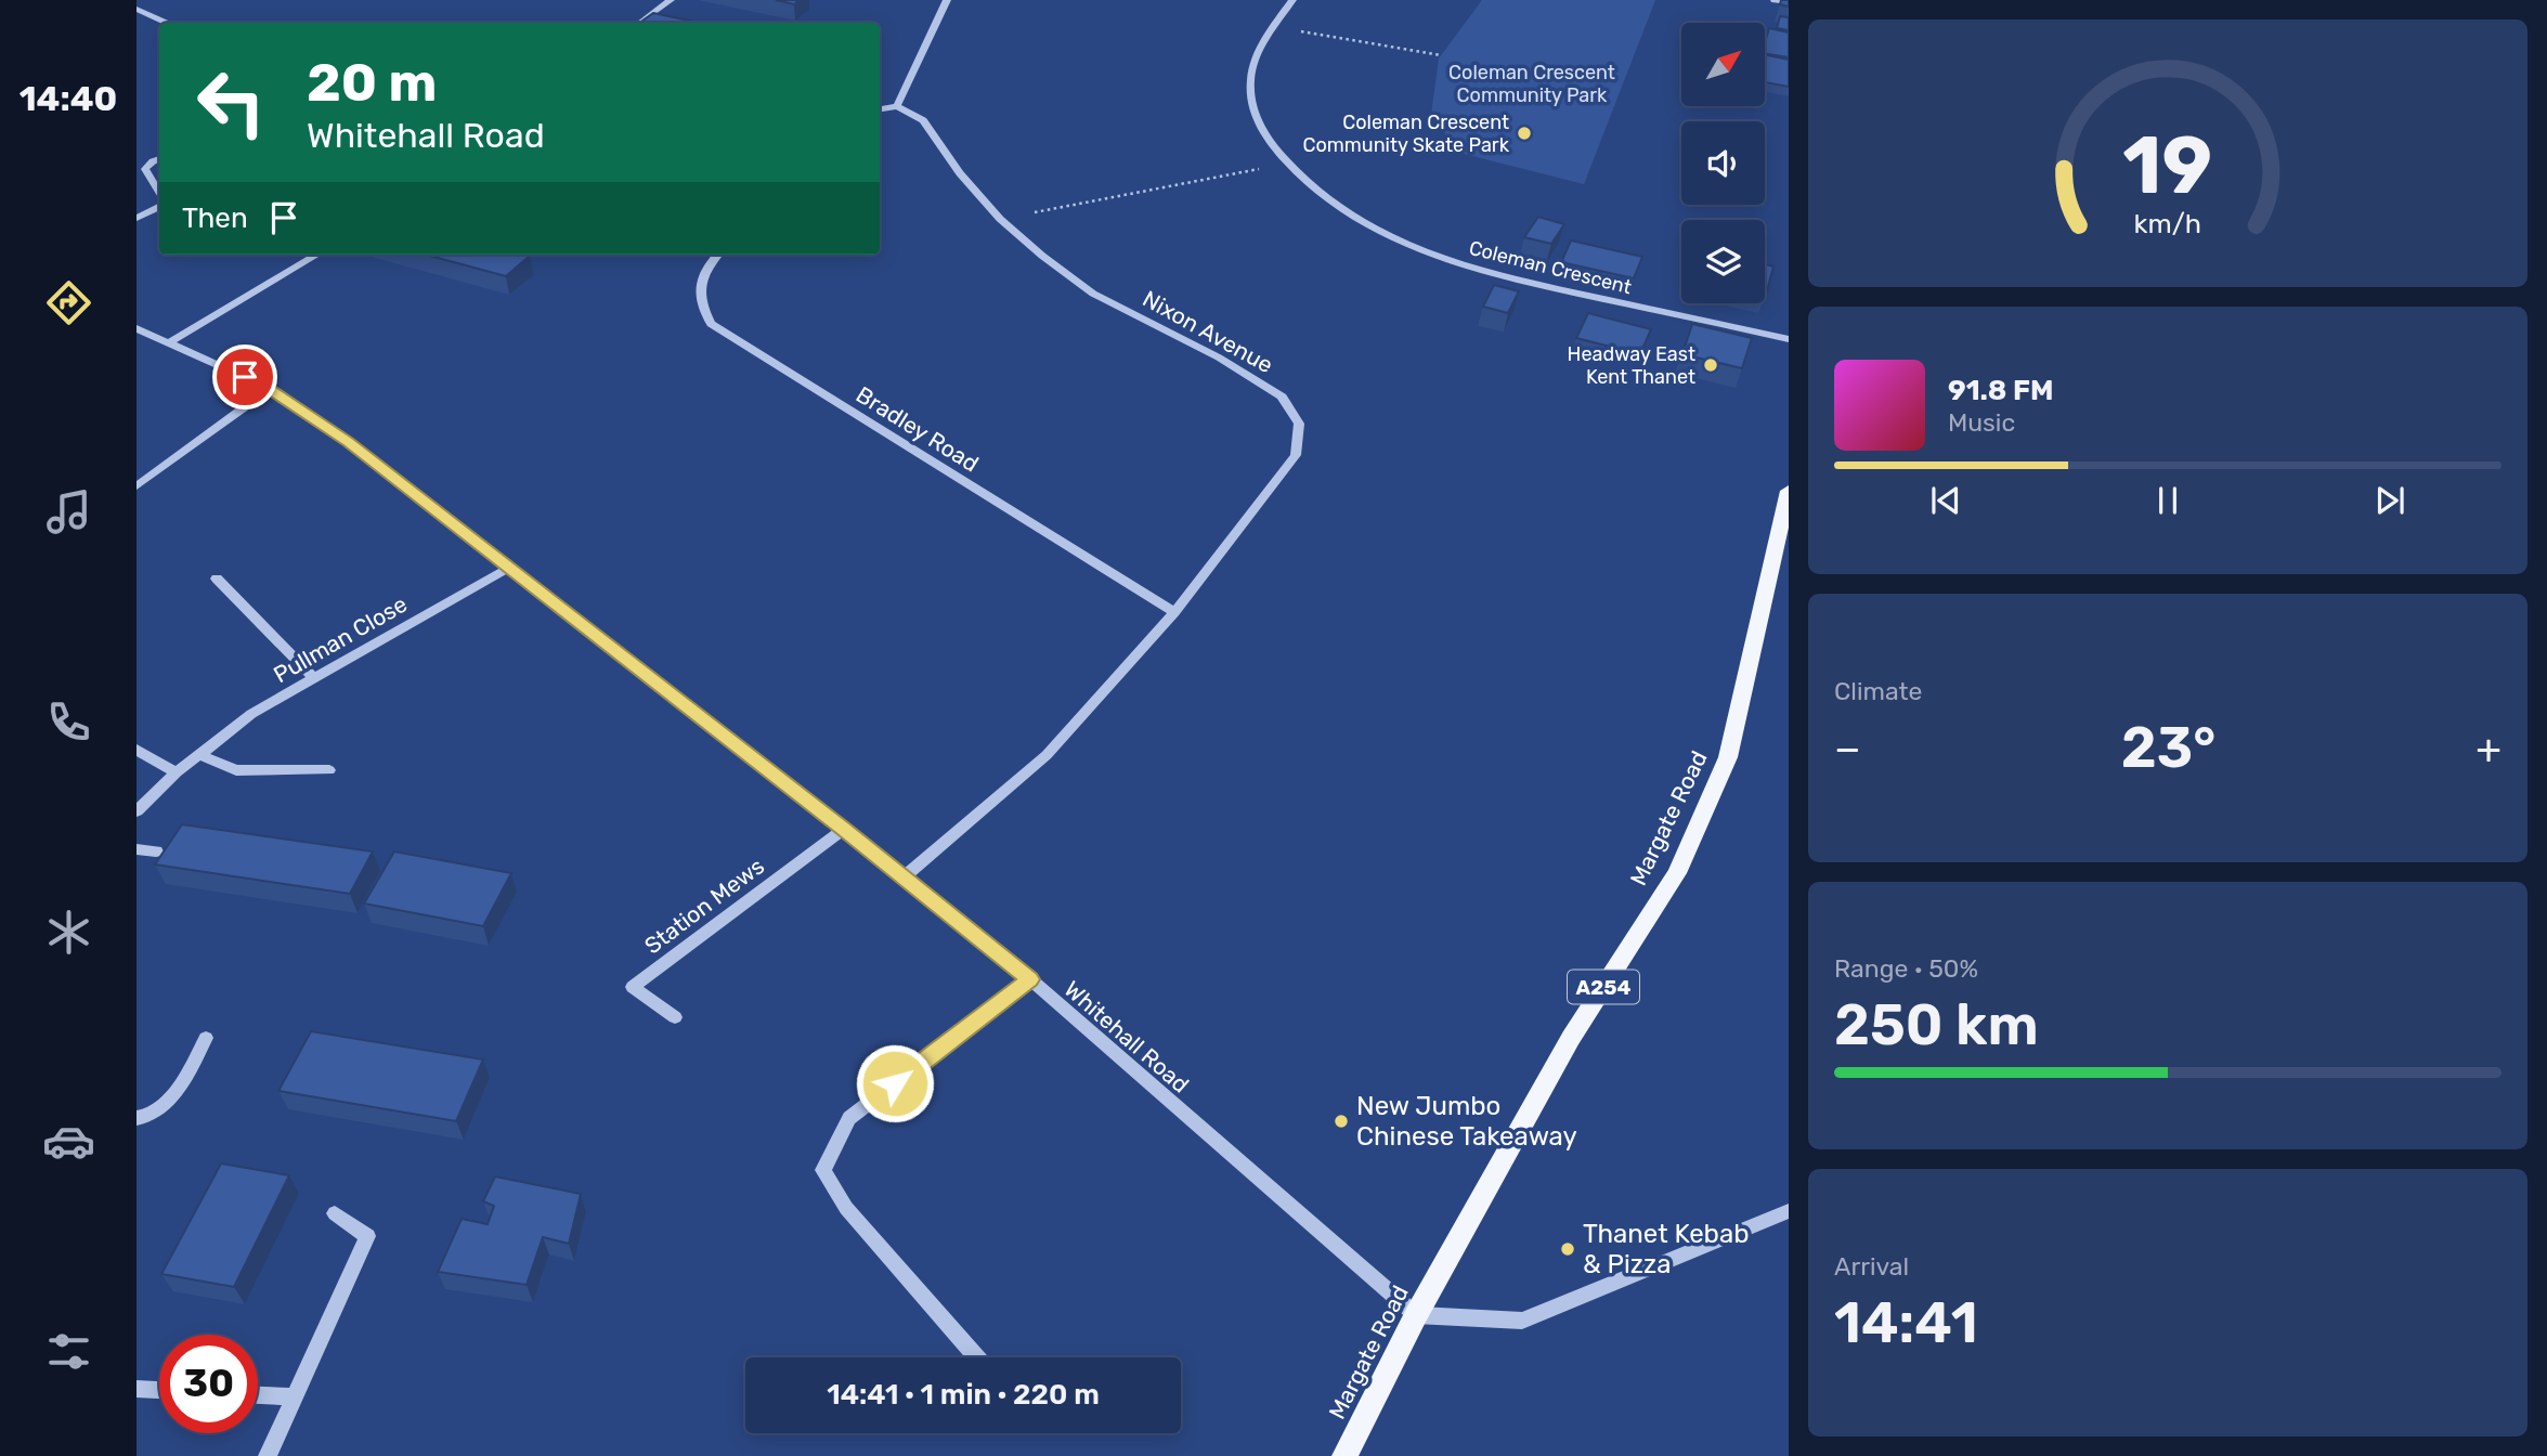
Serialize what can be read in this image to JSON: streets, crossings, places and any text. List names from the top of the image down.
{
  "streets": {
    "main road": ["Margate Road", "A254"],
    "street": [
      "Coleman Crescent",
      "Nixon Avenue",
      "Bradley Road",
      "Pullman Close",
      "Station Mews",
      "Whitehall Road"
    ]
  },
  "crossings": [
    ["Nixon Avenue", "Bradley Road"],
    ["Nixon Avenue", "Whitehall Road"],
    ["Pullman Close", "Whitehall Road"],
    ["Margate Road", "Whitehall Road"],
    ["Station Mews", "Whitehall Road"]
  ],
  "parks": ["Coleman Crescent Community Park"],
  "places": [
    "Coleman Crescent Community Skate Park",
    "Headway East Kent Thanet",
    "New Jumbo Chinese Takeaway",
    "Thanet Kebab & Pizza"
  ],
  "north": "top right",
  "page": {
    "tabs": "14:40",
    "turn": ["20 m", "Whitehall Road"],
    "then": "Then",
    "song": ["91.8 FM", "Music"],
    "tile": [
      "Climate",
      ["Range · 50%", "250 km"],
      ["Arrival", "14:41"]
    ],
    "heat": ["−", "23°", "+"],
    "limit": "30",
    "trip": "14:41 · 1 min · 220 m",
    "gauge": ["19", "km/h"]
  }
}
